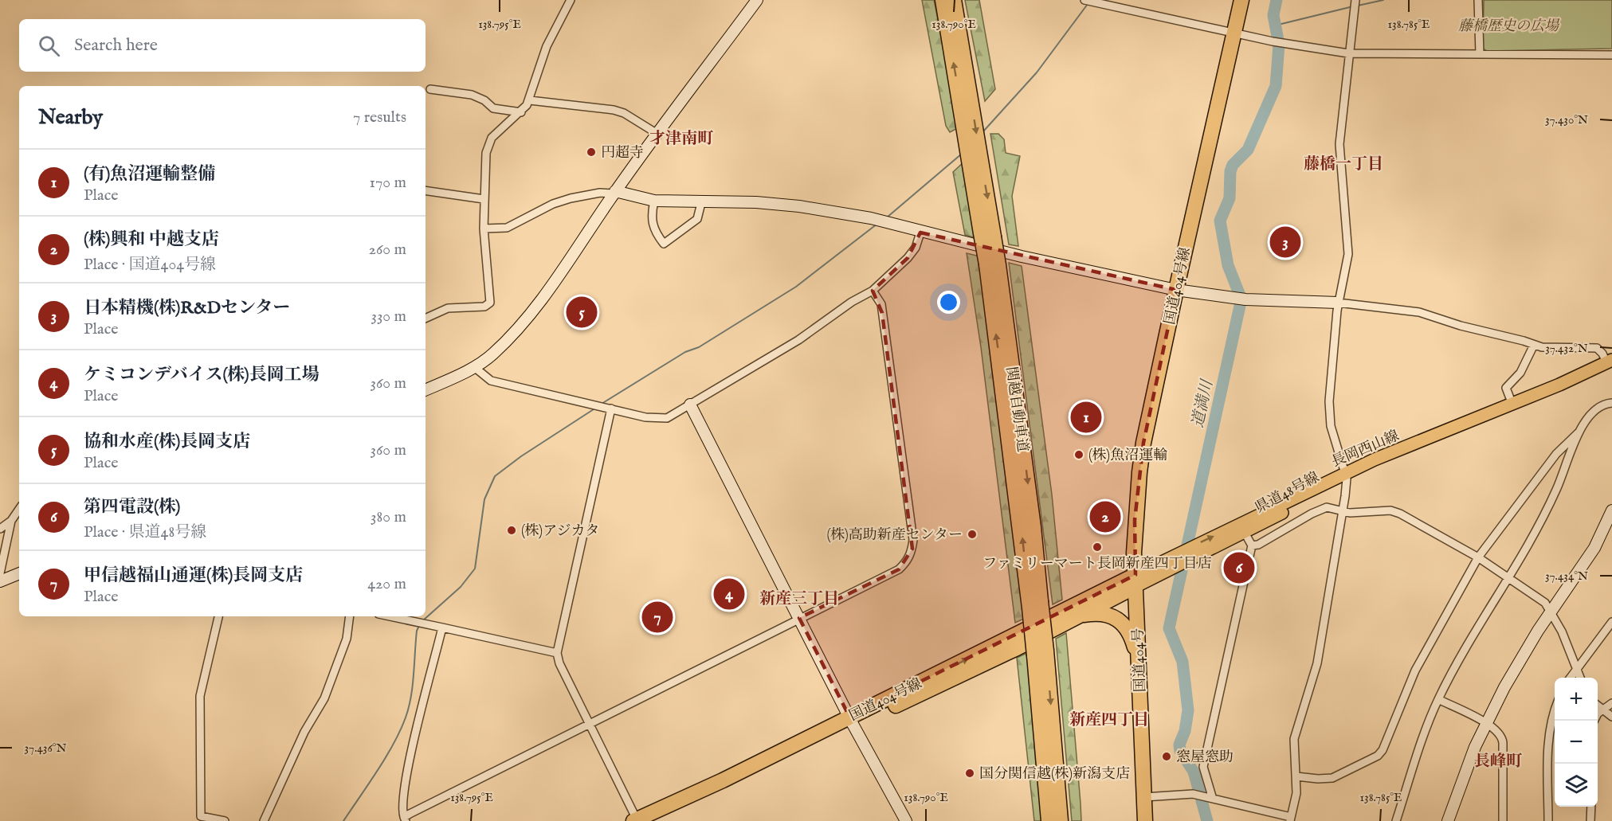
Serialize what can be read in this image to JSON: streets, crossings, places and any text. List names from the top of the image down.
{
  "streets": {
    "highway": ["国道404号線", "関越自動車道", "国道404号"],
    "main road": ["長岡西山線", "県道48号線"]
  },
  "crossings": [
    ["国道404号線", "長岡西山線"],
    ["国道404号線", "県道48号線"],
    ["国道404号線", "国道404号"],
    ["長岡西山線", "県道48号線"],
    ["長岡西山線", "国道404号"],
    ["県道48号線", "国道404号"]
  ],
  "one_way": ["長岡西山線"],
  "districts": [
    "才津南町",
    "藤橋一丁目",
    "新産三丁目",
    "新産四丁目",
    "長峰町"
  ],
  "water": ["道満川"],
  "parks": ["藤橋歴史の広場"],
  "places": [
    "円超寺",
    "(株)魚沼運輸",
    "(株)アジカタ",
    "(株)高助新産センター",
    "ファミリーマート長岡新産四丁目店",
    "窓屋窓助",
    "国分関信越(株)新潟支店"
  ],
  "page": {
    "search": "Search here",
    "heading": ["Nearby", "7 results"],
    "list": [
      {
        "mark": "1",
        "name": "(有)魚沼運輸整備",
        "note": "Place",
        "value": "170 m"
      },
      {
        "mark": "2",
        "name": "(株)興和 中越支店",
        "note": "Place · 国道404号線",
        "value": "260 m"
      },
      {
        "mark": "3",
        "name": "日本精機(株)R&Dセンター",
        "note": "Place",
        "value": "330 m"
      },
      {
        "mark": "4",
        "name": "ケミコンデバイス(株)長岡工場",
        "note": "Place",
        "value": "360 m"
      },
      {
        "mark": "5",
        "name": "協和水産(株)長岡支店",
        "note": "Place",
        "value": "360 m"
      },
      {
        "mark": "6",
        "name": "第四電設(株)",
        "note": "Place · 県道48号線",
        "value": "380 m"
      },
      {
        "mark": "7",
        "name": "甲信越福山通運(株)長岡支店",
        "note": "Place",
        "value": "420 m"
      }
    ],
    "pins": [
      "3",
      "5",
      "1",
      "2",
      "6",
      "4",
      "7"
    ],
    "map_buttons": ["+", "−"]
  },
  "coordinates": [
    "138.795°E",
    "138.790°E",
    "138.785°E",
    "37.430°N",
    "37.432°N",
    "37.434°N",
    "37.436°N"
  ]
}
